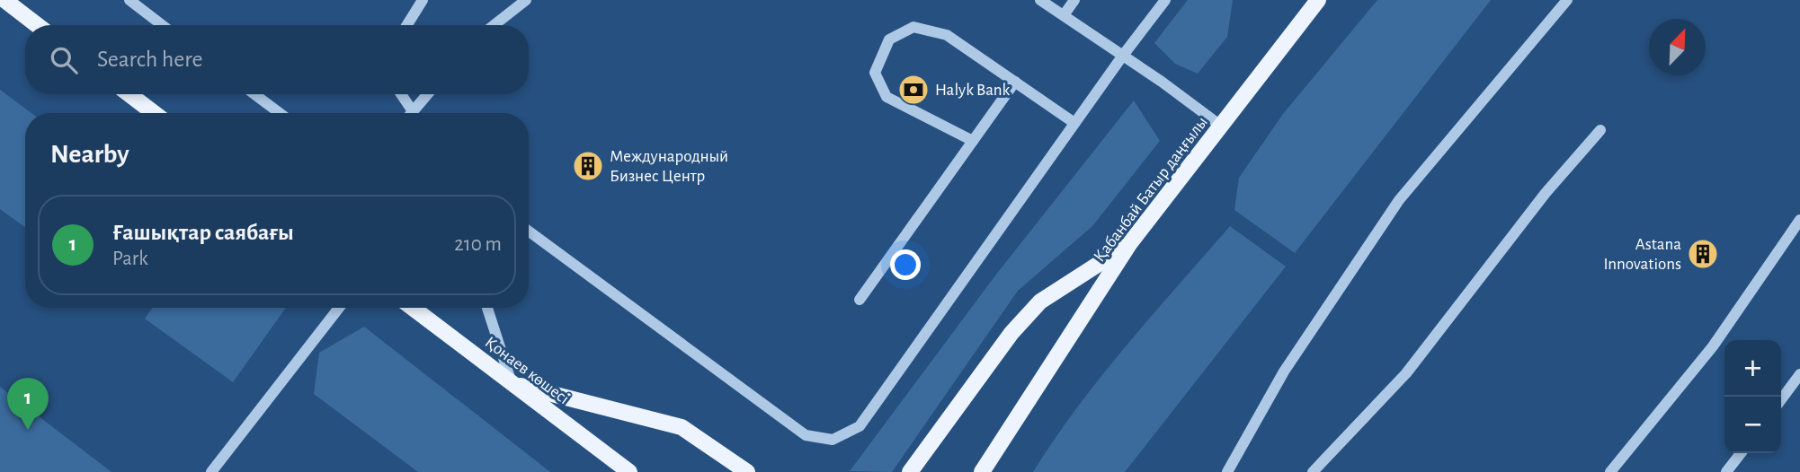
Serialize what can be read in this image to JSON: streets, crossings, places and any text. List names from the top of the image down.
{
  "streets": {
    "main road": ["Қабанбай Батыр даңғылы", "Қонаев көшесі"]
  },
  "places": {
    "bank": ["Halyk Bank"],
    "building": ["Международный Бизнес Центр", "Astana Innovations"]
  },
  "north": "top right",
  "page": {
    "search": "Search here",
    "heading": "Nearby",
    "list": [
      {
        "mark": "1",
        "name": "Ғашықтар саябағы",
        "note": "Park",
        "value": "210 m"
      }
    ],
    "map_buttons": ["+", "−"],
    "pins": "1"
  }
}
